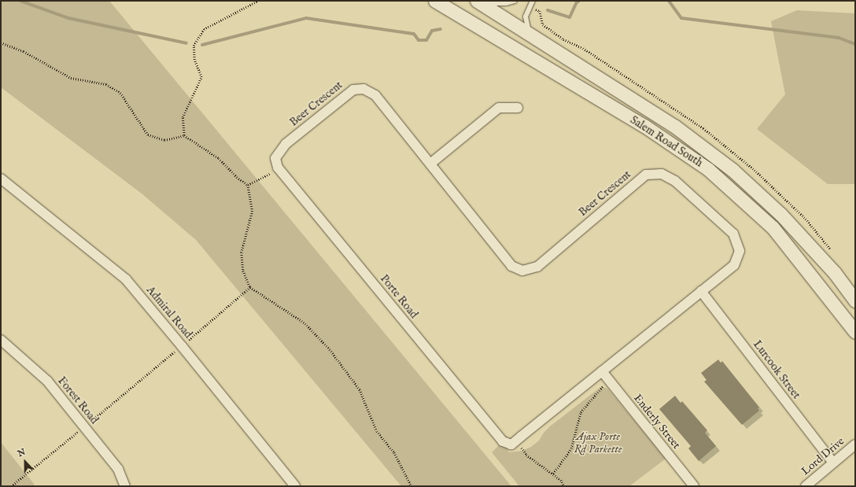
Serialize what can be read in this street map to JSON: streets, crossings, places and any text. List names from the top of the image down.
{
  "streets": {
    "main road": ["Salem Road South"],
    "street": [
      "Beer Crescent",
      "Porte Road",
      "Admiral Road",
      "Lurcook Street",
      "Forest Road",
      "Enderly Street",
      "Lord Drive"
    ]
  },
  "crossings": [
    ["Beer Crescent", "Porte Road"],
    ["Beer Crescent", "Lurcook Street"],
    ["Beer Crescent", "Enderly Street"],
    ["Lurcook Street", "Lord Drive"]
  ],
  "parks": ["Ajax Porte Rd Parkette"],
  "north": "top"
}
